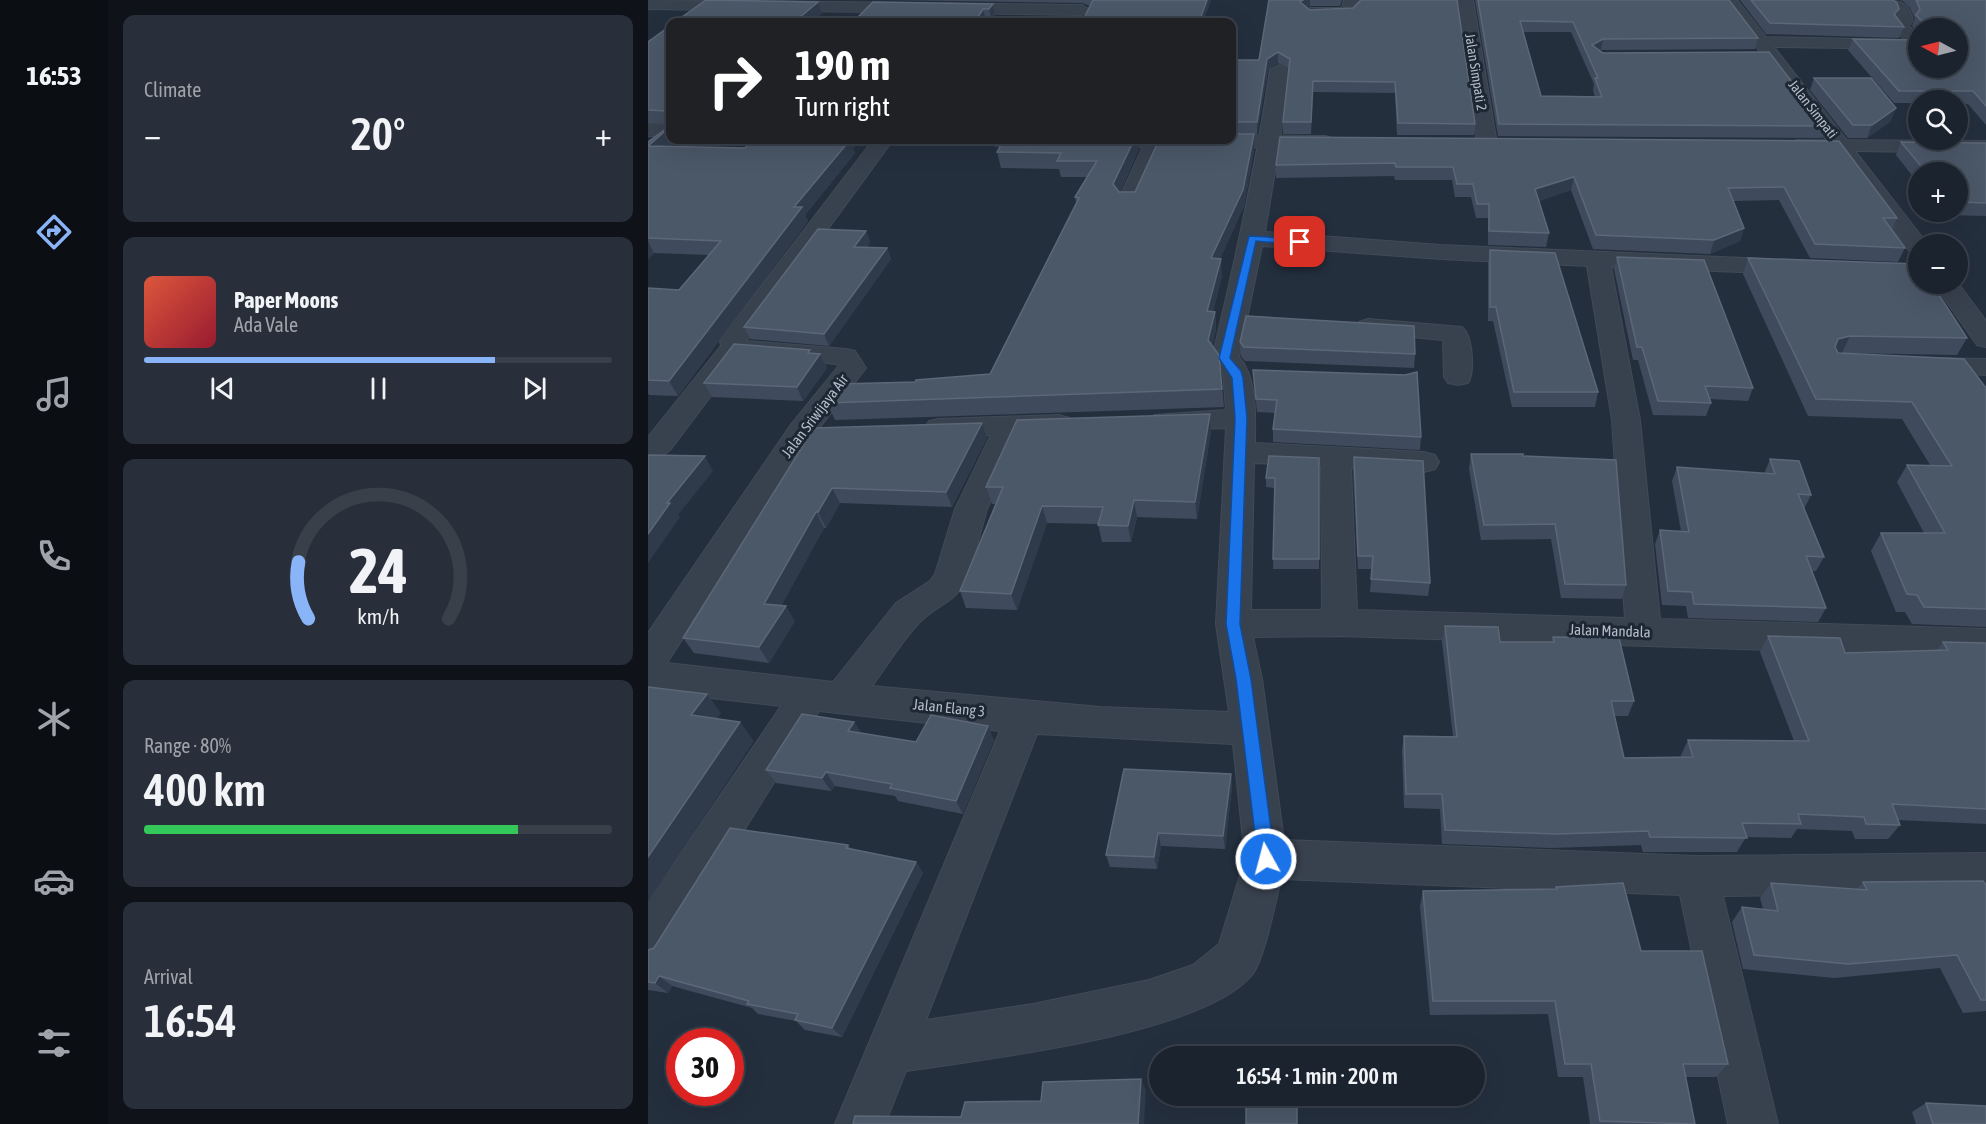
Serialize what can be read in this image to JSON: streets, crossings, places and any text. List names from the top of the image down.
{
  "streets": {
    "street": [
      "Jalan Simpati 2",
      "Jalan Simpati",
      "Jalan Sriwijaya Air",
      "Jalan Mandala",
      "Jalan Elang 3"
    ]
  },
  "north": "left",
  "page": {
    "tabs": "16:53",
    "tile": [
      "Climate",
      ["Range · 80%", "400 km"],
      ["Arrival", "16:54"]
    ],
    "map_buttons": ["+", "−"],
    "turn": ["190 m", "Turn right"],
    "heat": ["−", "20°", "+"],
    "song": ["Paper Moons", "Ada Vale"],
    "limit": "30",
    "trip": "16:54 · 1 min · 200 m",
    "gauge": ["24", "km/h"]
  }
}
